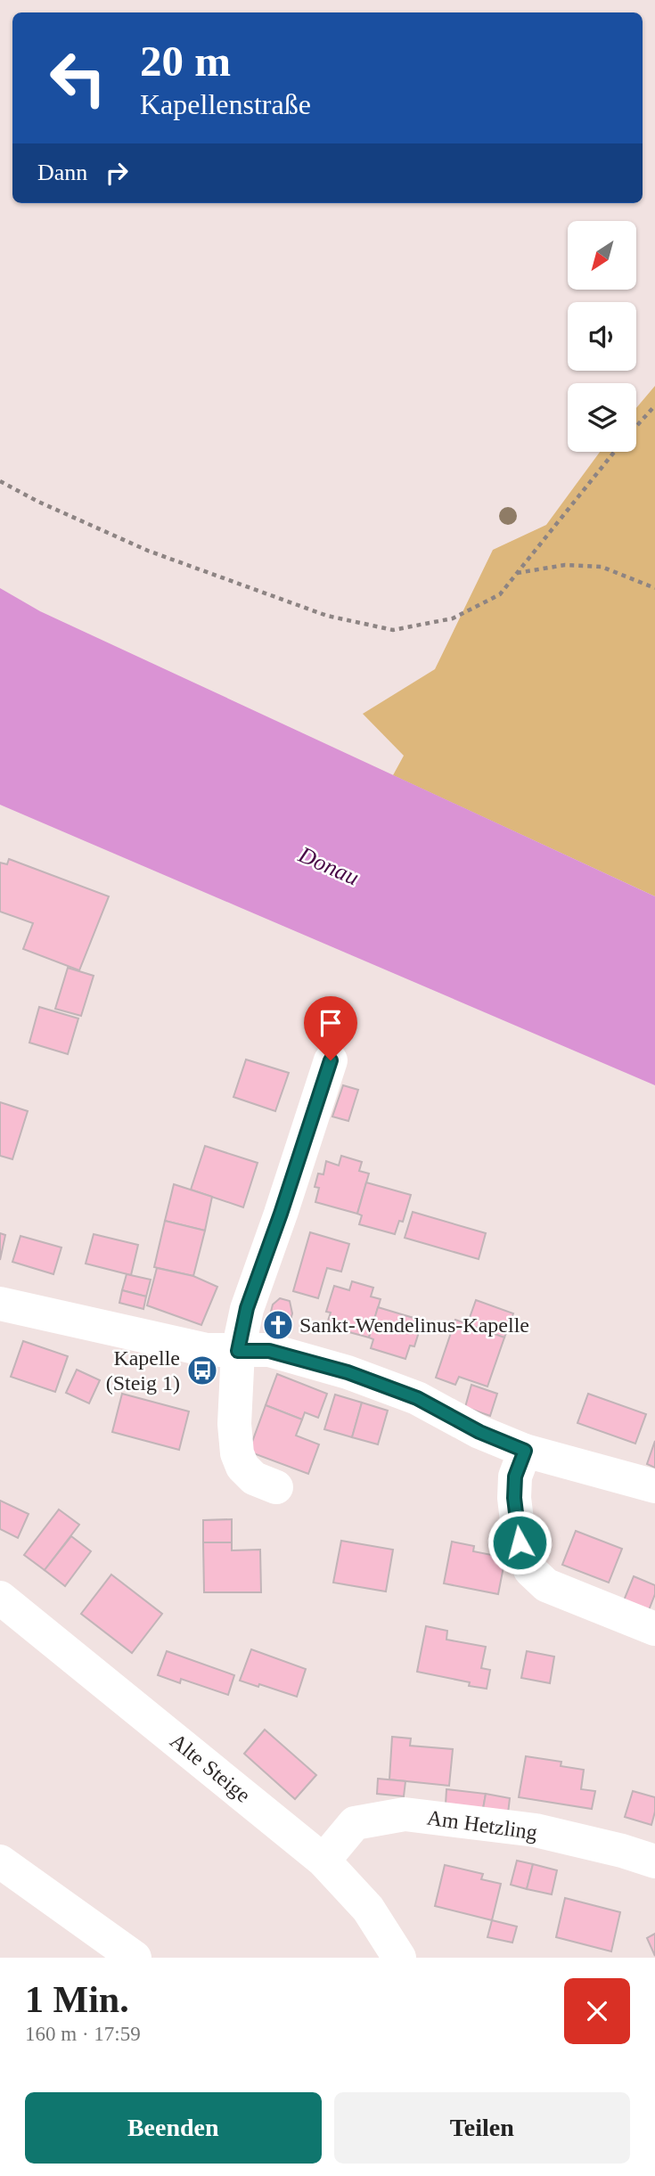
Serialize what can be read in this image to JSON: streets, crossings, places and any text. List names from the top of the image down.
{
  "streets": {
    "street": ["Alte Steige", "Am Hetzling"]
  },
  "crossings": [
    ["Alte Steige", "Am Hetzling"]
  ],
  "water": ["Donau"],
  "places": {
    "church": ["Sankt-Wendelinus-Kapelle"],
    "bus stop": ["Kapelle (Steig 1)"]
  },
  "north": "bottom left",
  "page": {
    "turn": ["20 m", "Kapellenstraße"],
    "then": "Dann",
    "heading": ["1 Min.", "160 m · 17:59"],
    "buttons": ["Beenden", "Teilen"]
  }
}
